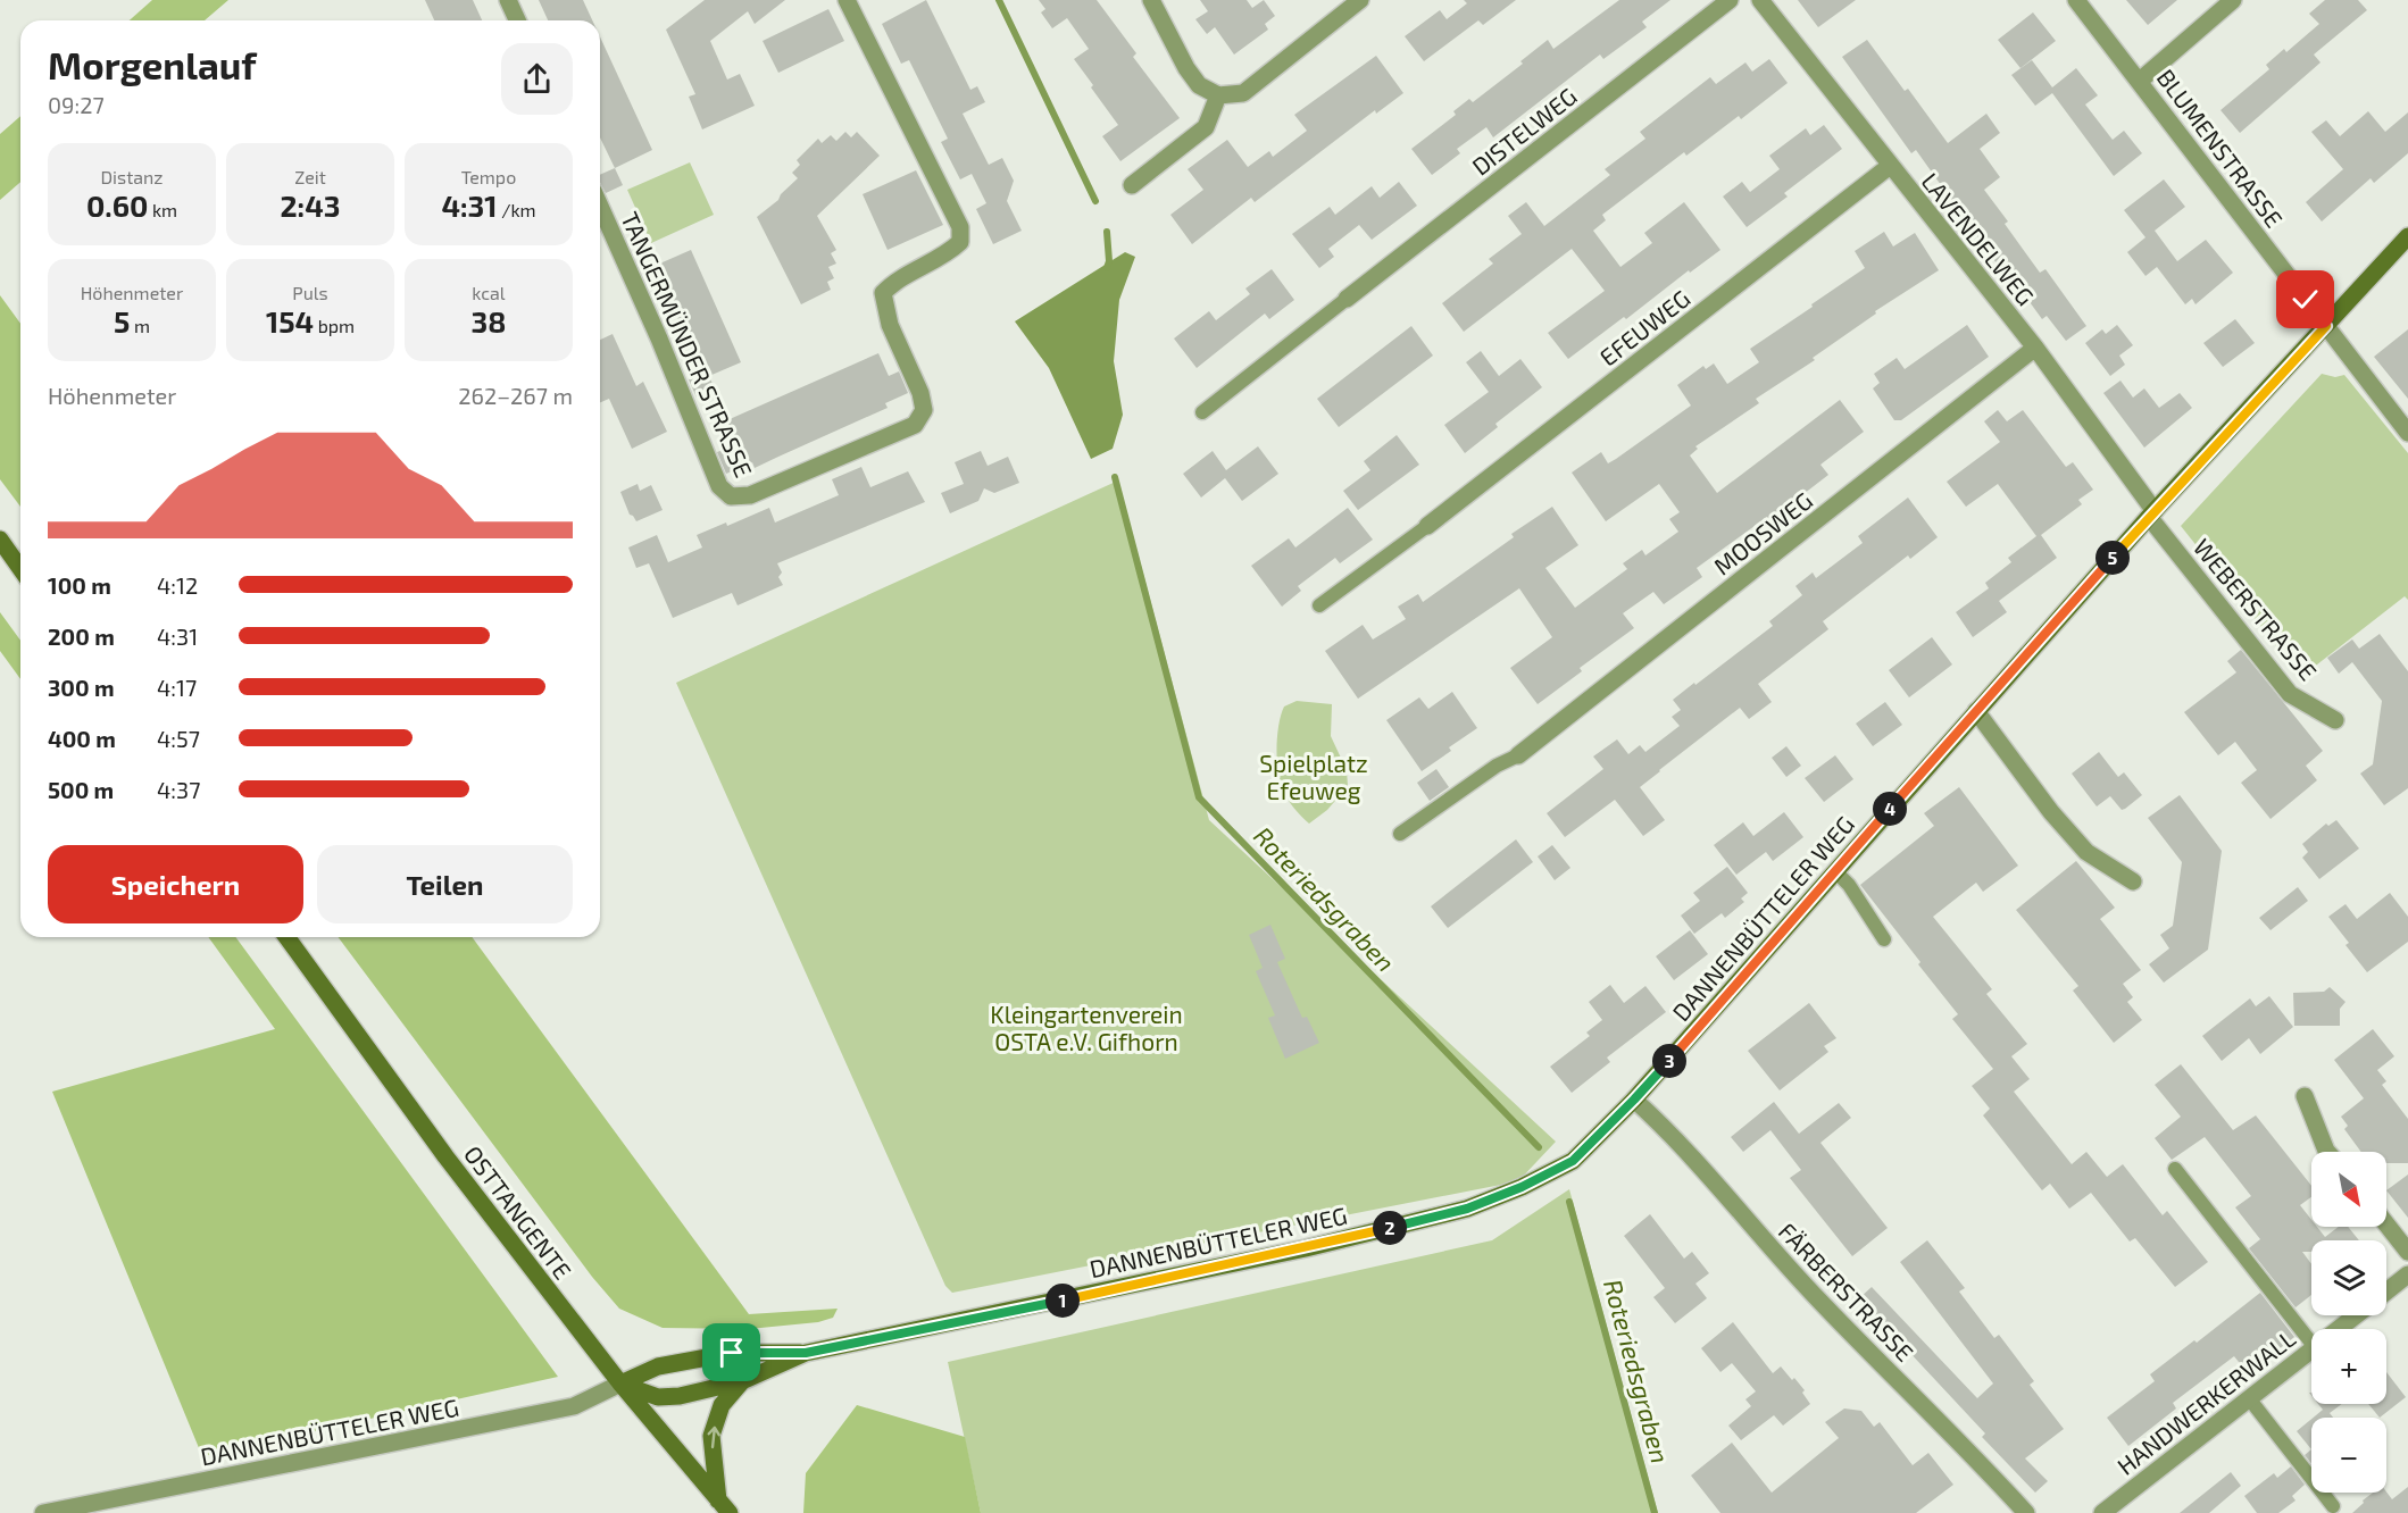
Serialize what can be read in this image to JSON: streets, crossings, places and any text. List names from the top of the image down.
{
  "streets": {
    "street": [
      "DISTELWEG",
      "BLUMENSTRASSE",
      "LAVENDELWEG",
      "EFEUWEG",
      "TANGERMÜNDER STRASSE",
      "MOOSWEG",
      "WEBERSTRASSE",
      "DANNENBÜTTELER WEG",
      "OSTTANGENTE",
      "FÄRBERSTRASSE",
      "HANDWERKERWALL"
    ]
  },
  "crossings": [
    ["BLUMENSTRASSE", "DANNENBÜTTELER WEG"],
    ["LAVENDELWEG", "EFEUWEG"],
    ["LAVENDELWEG", "MOOSWEG"],
    ["LAVENDELWEG", "WEBERSTRASSE"],
    ["LAVENDELWEG", "DANNENBÜTTELER WEG"],
    ["WEBERSTRASSE", "DANNENBÜTTELER WEG"],
    ["DANNENBÜTTELER WEG", "OSTTANGENTE"],
    ["DANNENBÜTTELER WEG", "FÄRBERSTRASSE"]
  ],
  "water": ["Roteriedsgraben"],
  "parks": ["Spielplatz Efeuweg", "Kleingartenverein OSTA e.V. Gifhorn"],
  "north": "bottom right",
  "page": {
    "heading": ["Morgenlauf", "09:27"],
    "stats": [
      ["Distanz", "0.60 km"],
      ["Zeit", "2:43"],
      ["Tempo", "4:31 /km"],
      ["Höhenmeter", "5 m"],
      ["Puls", "154 bpm"],
      ["kcal", "38"]
    ],
    "chart": ["Höhenmeter", "262–267 m"],
    "pins": [
      "5",
      "4",
      "3",
      "2",
      "1"
    ],
    "list": [
      {
        "name": "100 m",
        "note": "4:12"
      },
      {
        "name": "200 m",
        "note": "4:31"
      },
      {
        "name": "300 m",
        "note": "4:17"
      },
      {
        "name": "400 m",
        "note": "4:57"
      },
      {
        "name": "500 m",
        "note": "4:37"
      }
    ],
    "buttons": ["Speichern", "Teilen"],
    "map_buttons": ["+", "−"]
  }
}
